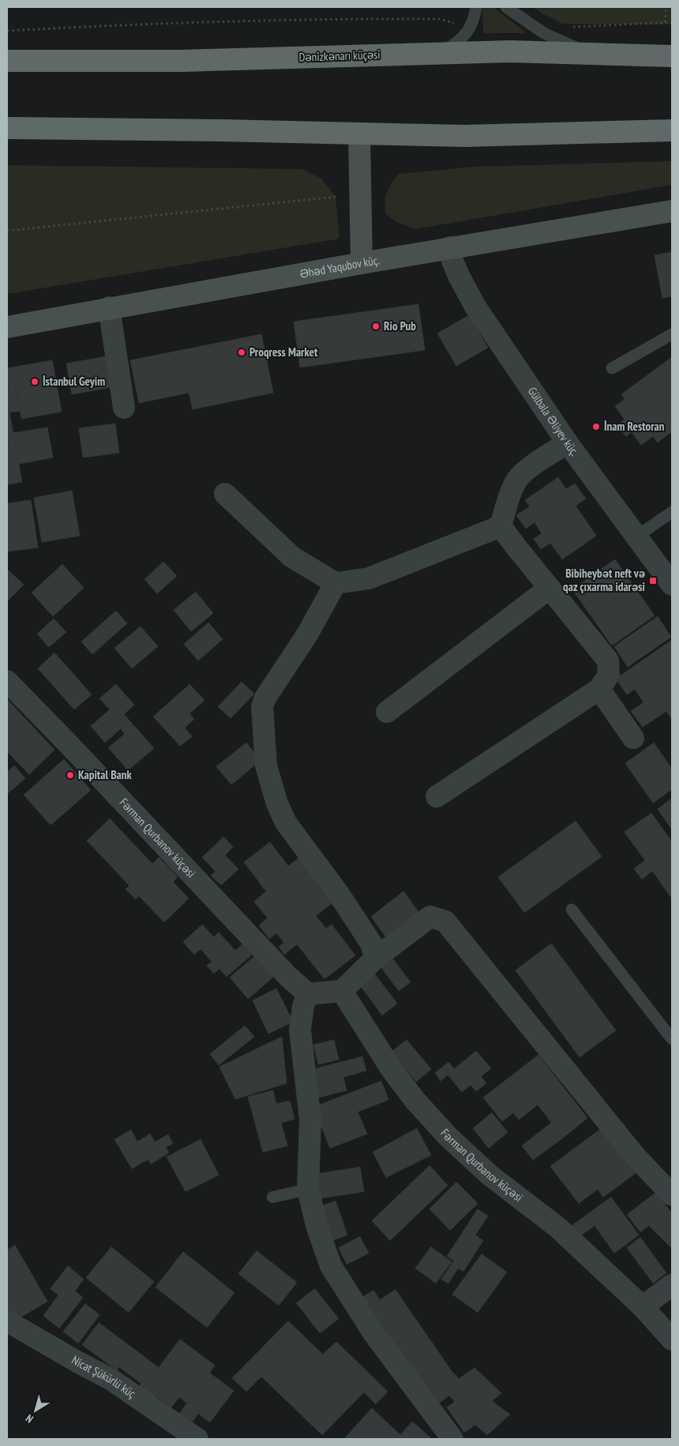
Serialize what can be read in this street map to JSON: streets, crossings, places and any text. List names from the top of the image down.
{
  "streets": {
    "highway": ["Dənizkənarı küçəsi"],
    "main road": ["Əhəd Yaqubov küç."],
    "street": ["Gülbala Əliyev küç.", "Fərman Qurbanov küçəsi", "Nicat Şükürlü küç"]
  },
  "crossings": [
    ["Əhəd Yaqubov küç.", "Gülbala Əliyev küç."]
  ],
  "places": {
    "other": [
      "Rio Pub",
      "Proqress Market",
      "İstanbul Geyim",
      "İnam Restoran",
      "Kapital Bank"
    ],
    "transit": ["Bibiheybət neft və qaz çıxarma idarəsi"]
  },
  "north": "bottom left"
}
